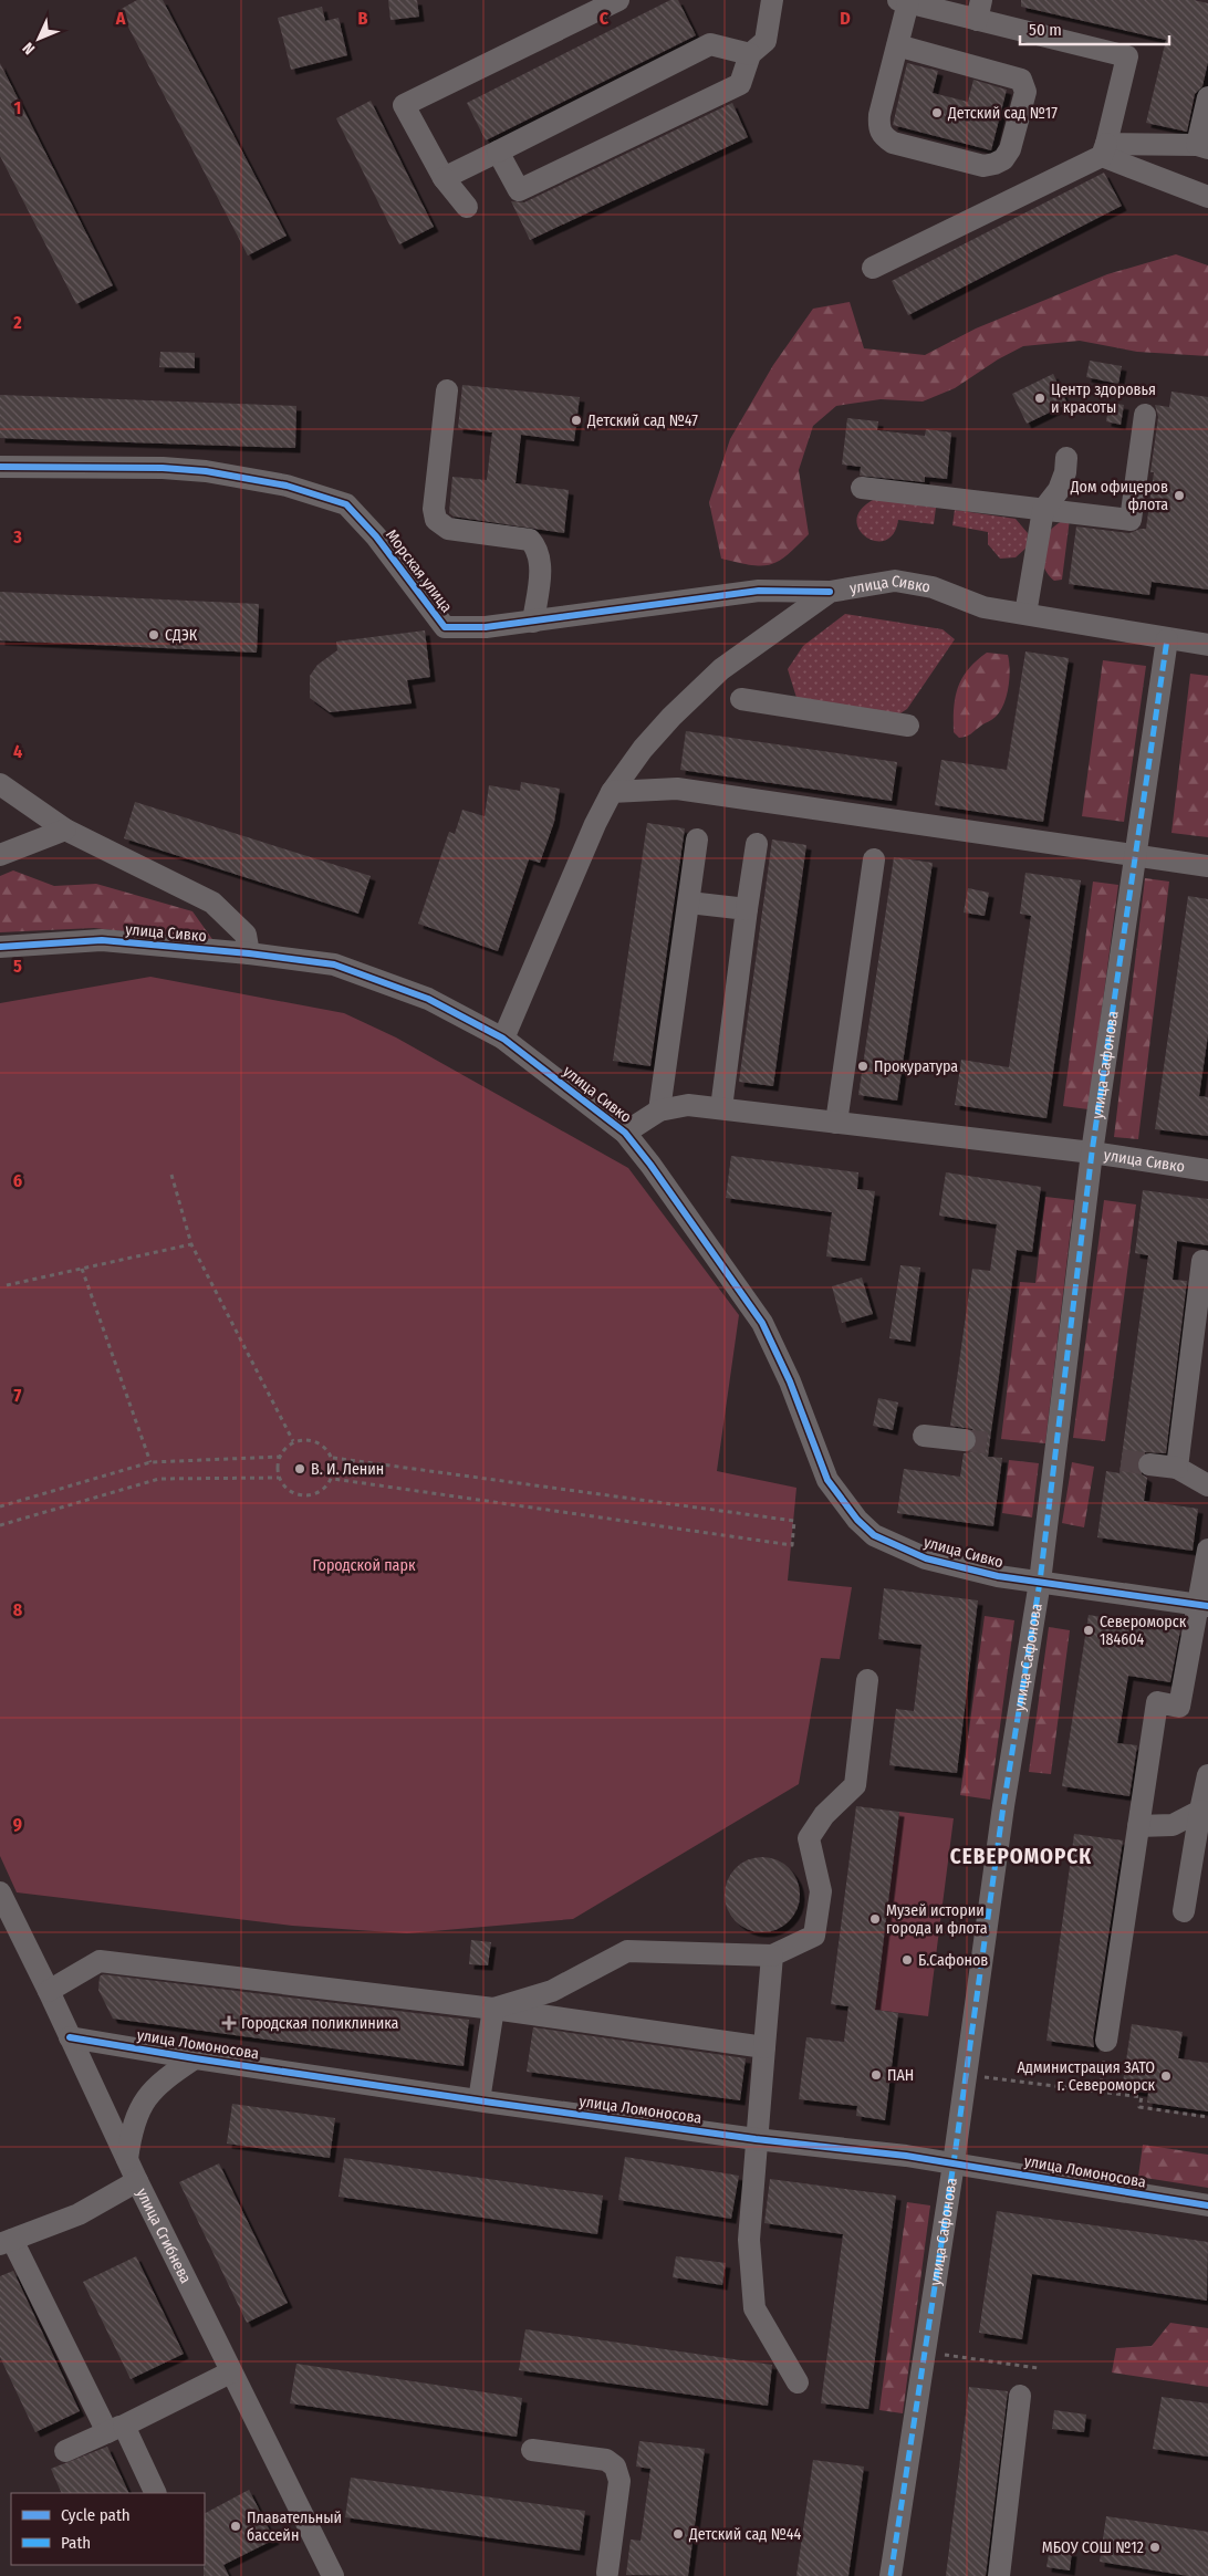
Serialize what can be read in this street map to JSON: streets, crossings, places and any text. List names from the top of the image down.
{
  "streets": {
    "street": [
      "Морская улица",
      "улица Сивко",
      "улица Сафонова",
      "улица Ломоносова",
      "улица Сгибнева"
    ]
  },
  "crossings": [
    ["Морская улица", "улица Сивко"],
    ["улица Сивко", "улица Сафонова"],
    ["улица Сафонова", "улица Ломоносова"],
    ["улица Ломоносова", "улица Сгибнева"]
  ],
  "districts": ["СЕВЕРОМОРСК"],
  "parks": ["Городской парк"],
  "places": {
    "other": [
      "Детский сад №17",
      "Центр здоровья и красоты",
      "Детский сад №47",
      "Дом офицеров флота",
      "СДЭК",
      "Прокуратура",
      "В. И. Ленин",
      "Североморск 184604",
      "Музей истории города и флота",
      "Б.Сафонов",
      "ПАН",
      "Администрация ЗАТО г. Североморск",
      "Плавательный бассейн",
      "Детский сад №44",
      "МБОУ СОШ №12"
    ],
    "health": ["Городская поликлиника"]
  },
  "legend": ["Cycle path", "Path"],
  "scale_bar": "50 m",
  "north": "bottom left",
  "grid": {
    "columns": [
      "A",
      "B",
      "C",
      "D"
    ],
    "rows": [
      "1",
      "2",
      "3",
      "4",
      "5",
      "6",
      "7",
      "8",
      "9"
    ]
  }
}
